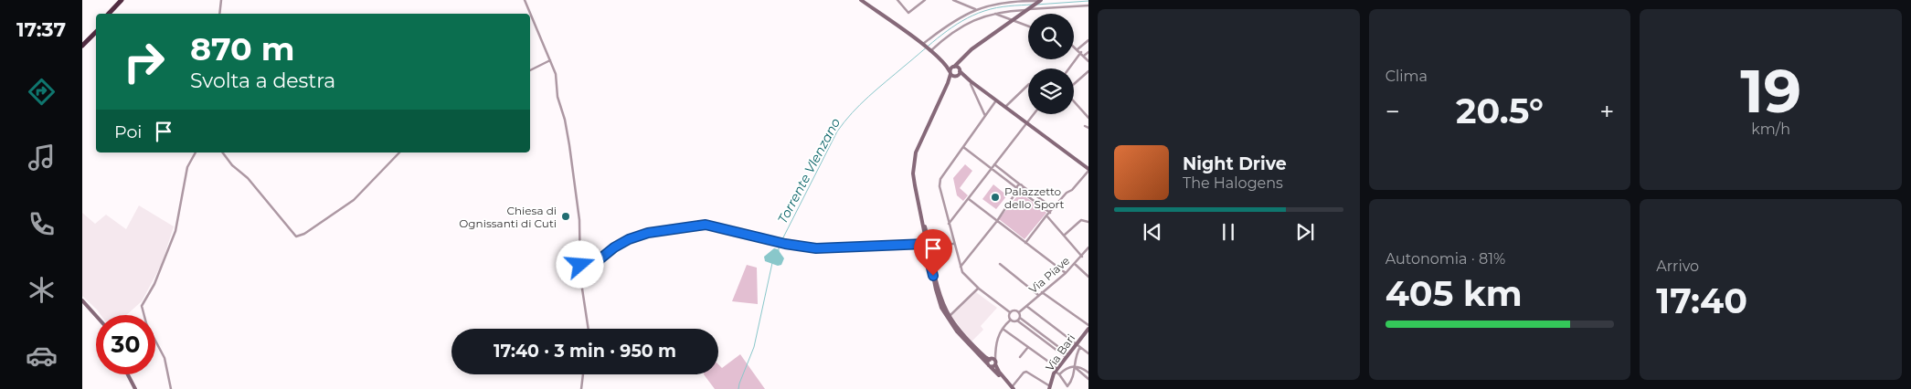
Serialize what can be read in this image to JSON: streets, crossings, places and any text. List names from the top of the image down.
{
  "streets": {
    "main road": ["Via Bari"],
    "street": ["Via Piave"]
  },
  "water": ["Torrente Vlenzano"],
  "places": ["Palazzetto dello Sport", "Chiesa di Ognissanti di Cuti"],
  "page": {
    "tabs": "17:37",
    "tile": [
      "Clima",
      ["19", "km/h"],
      ["Autonomia · 81%", "405 km"],
      ["Arrivo", "17:40"]
    ],
    "turn": ["870 m", "Svolta a destra"],
    "heat": ["−", "20.5°", "+"],
    "then": "Poi",
    "song": ["Night Drive", "The Halogens"],
    "limit": "30",
    "trip": "17:40 · 3 min · 950 m"
  }
}
